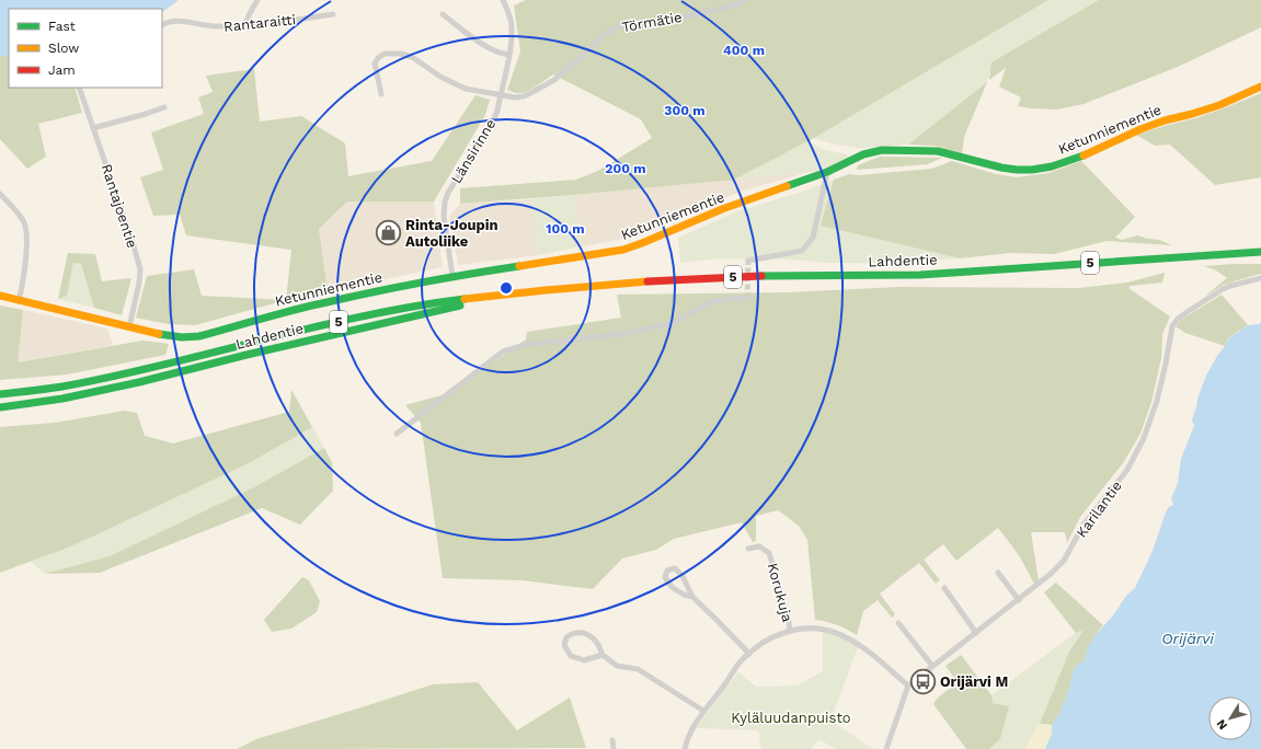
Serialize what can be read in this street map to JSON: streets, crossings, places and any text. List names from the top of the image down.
{
  "streets": {
    "main road": ["Ketunniementie", "Lahdentie", "5"],
    "street": [
      "Törmätie",
      "Rantaraitti",
      "Länsirinne",
      "Rantajoentie",
      "Karilantie",
      "Korukuja"
    ]
  },
  "crossings": [
    ["Törmätie", "Länsirinne"],
    ["Ketunniementie", "Länsirinne"],
    ["Ketunniementie", "Rantajoentie"]
  ],
  "water": ["Orijärvi"],
  "parks": ["Kyläluudanpuisto"],
  "places": {
    "shop": ["Rinta-Joupin Autoliike"],
    "bus stop": ["Orijärvi M"]
  },
  "legend": ["Fast", "Slow", "Jam"],
  "north": "bottom left",
  "rings": [
    "400 m",
    "300 m",
    "200 m",
    "100 m"
  ]
}
